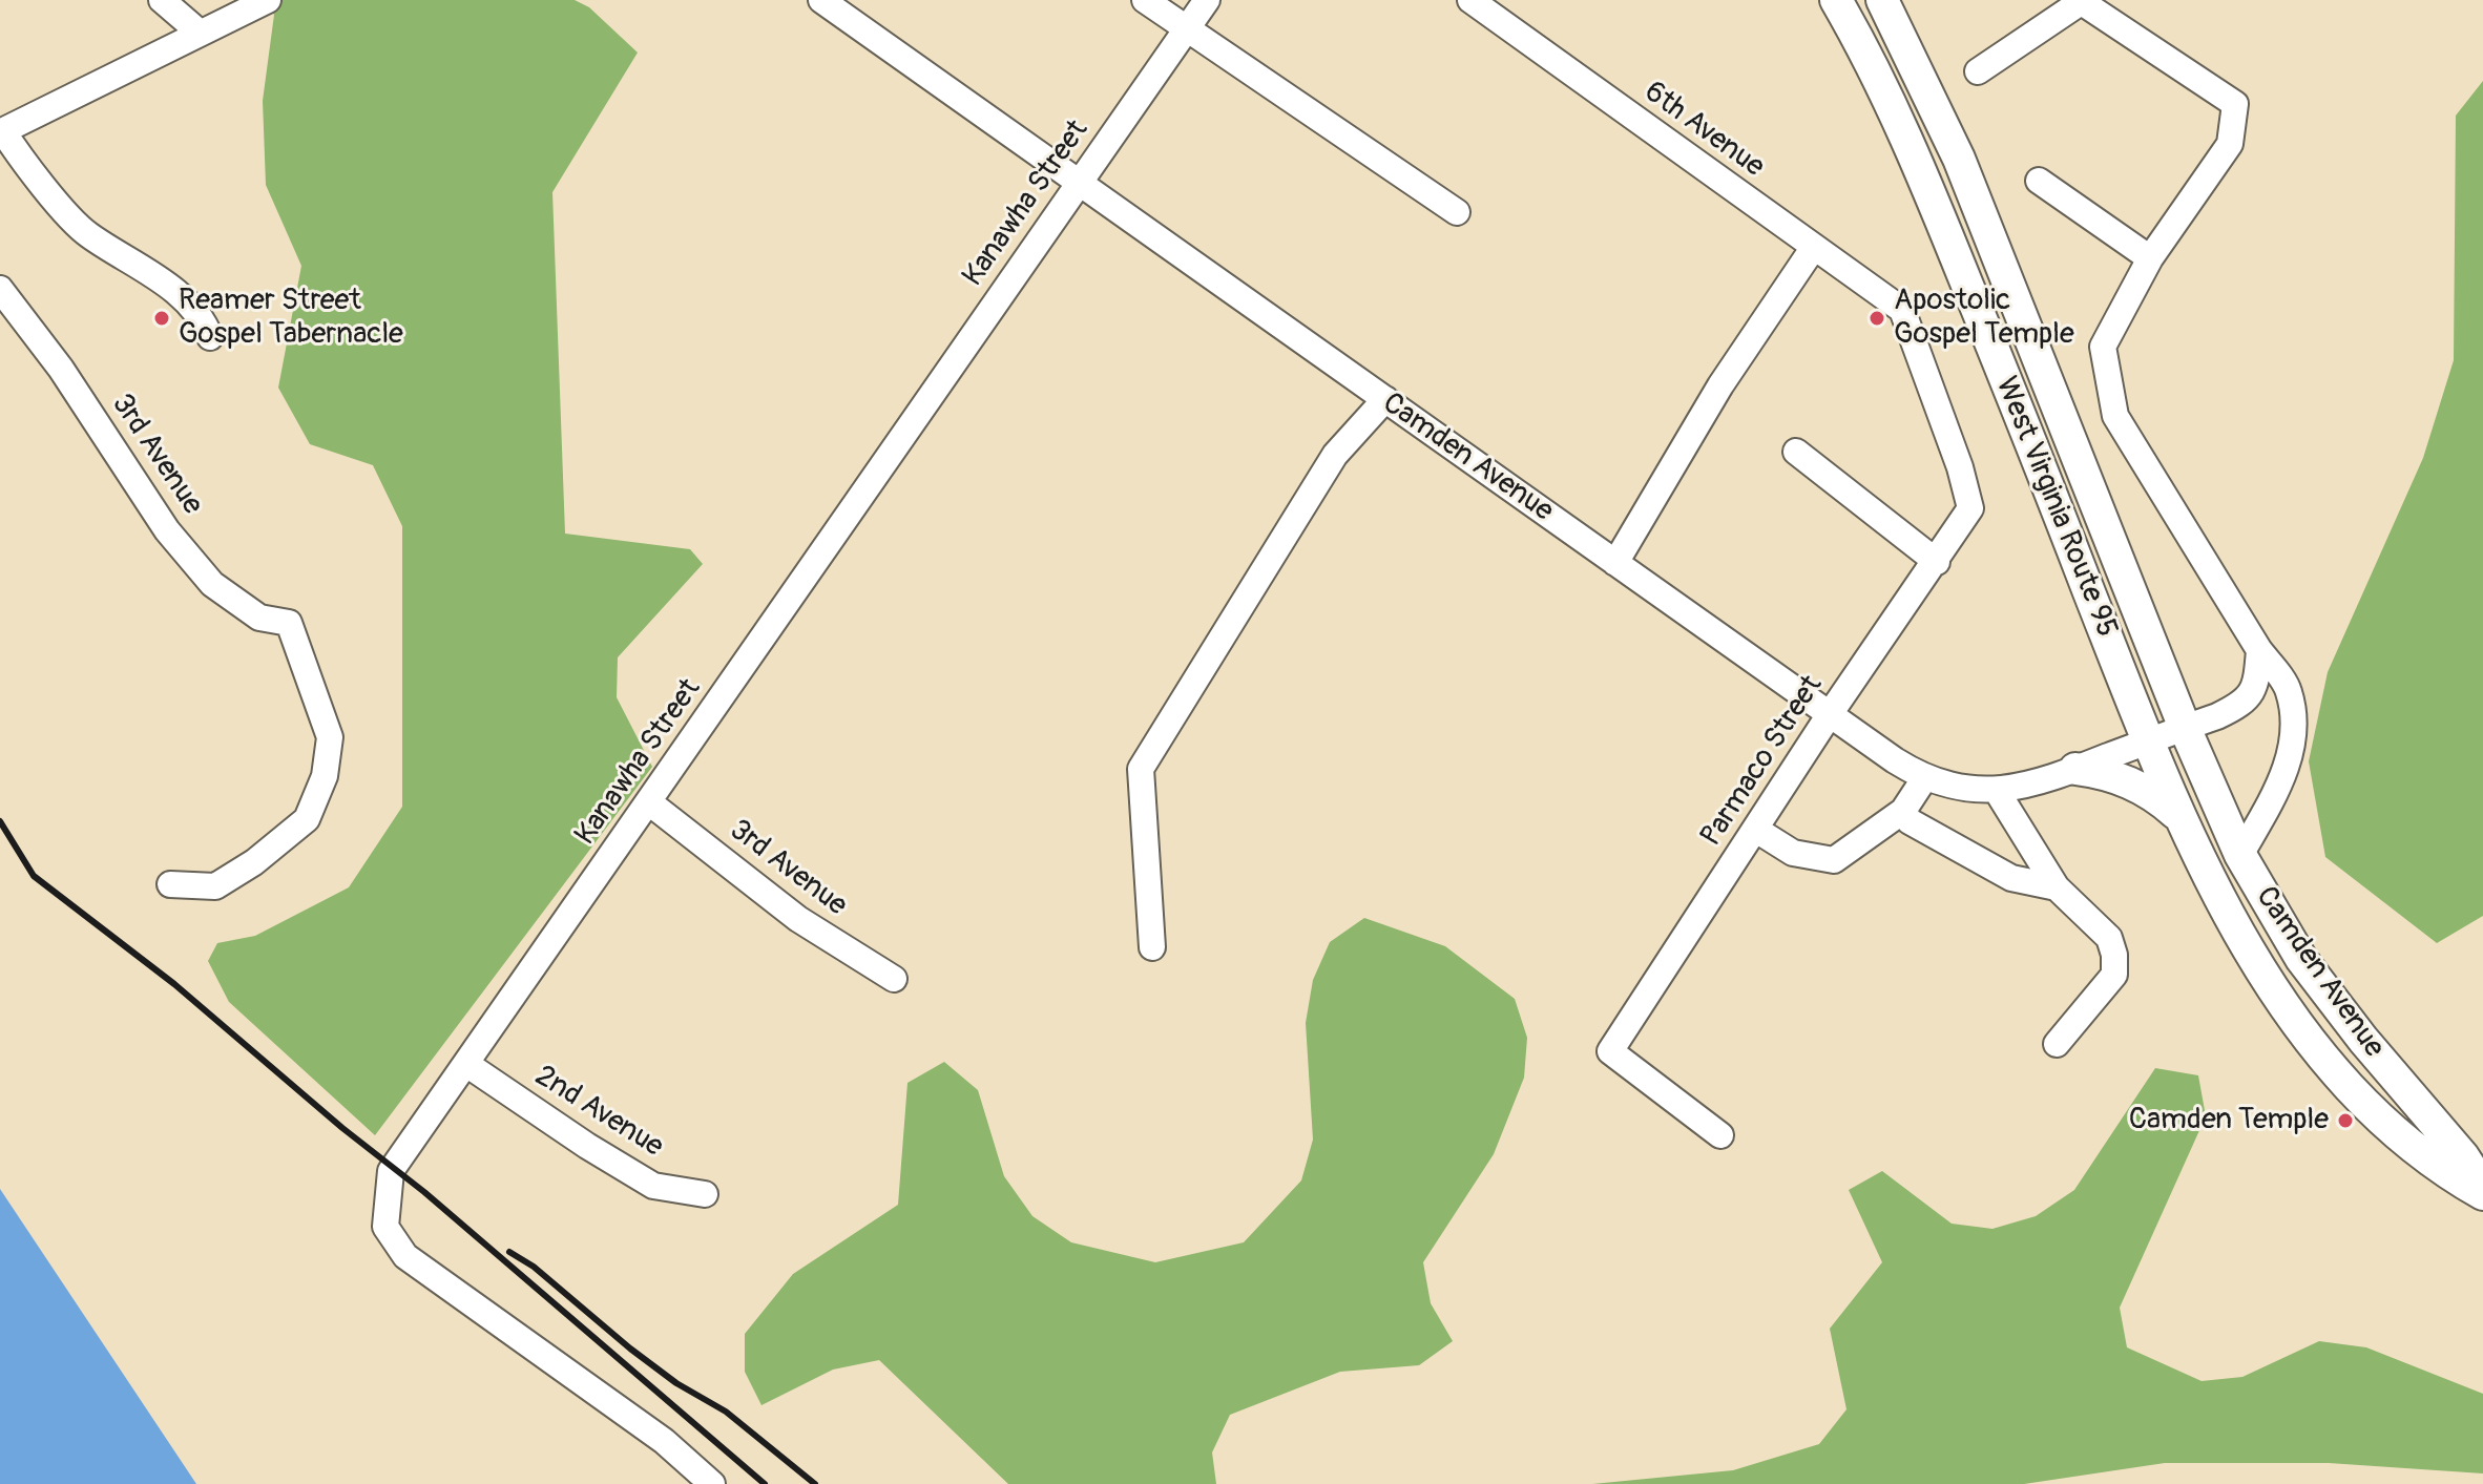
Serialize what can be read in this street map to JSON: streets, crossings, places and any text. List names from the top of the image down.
{
  "streets": {
    "main road": ["Camden Avenue", "West Virginia Route 95"],
    "street": [
      "6th Avenue",
      "Kanawha Street",
      "3rd Avenue",
      "Parmaco Street",
      "2nd Avenue"
    ]
  },
  "crossings": [
    ["6th Avenue", "Parmaco Street"],
    ["Kanawha Street", "3rd Avenue"],
    ["Kanawha Street", "Camden Avenue"],
    ["Kanawha Street", "2nd Avenue"],
    ["Camden Avenue", "West Virginia Route 95"],
    ["Camden Avenue", "Parmaco Street"]
  ],
  "places": ["Reamer Street Gospel Tabernacle", "Apostolic Gospel Temple", "Camden Temple"]
}
